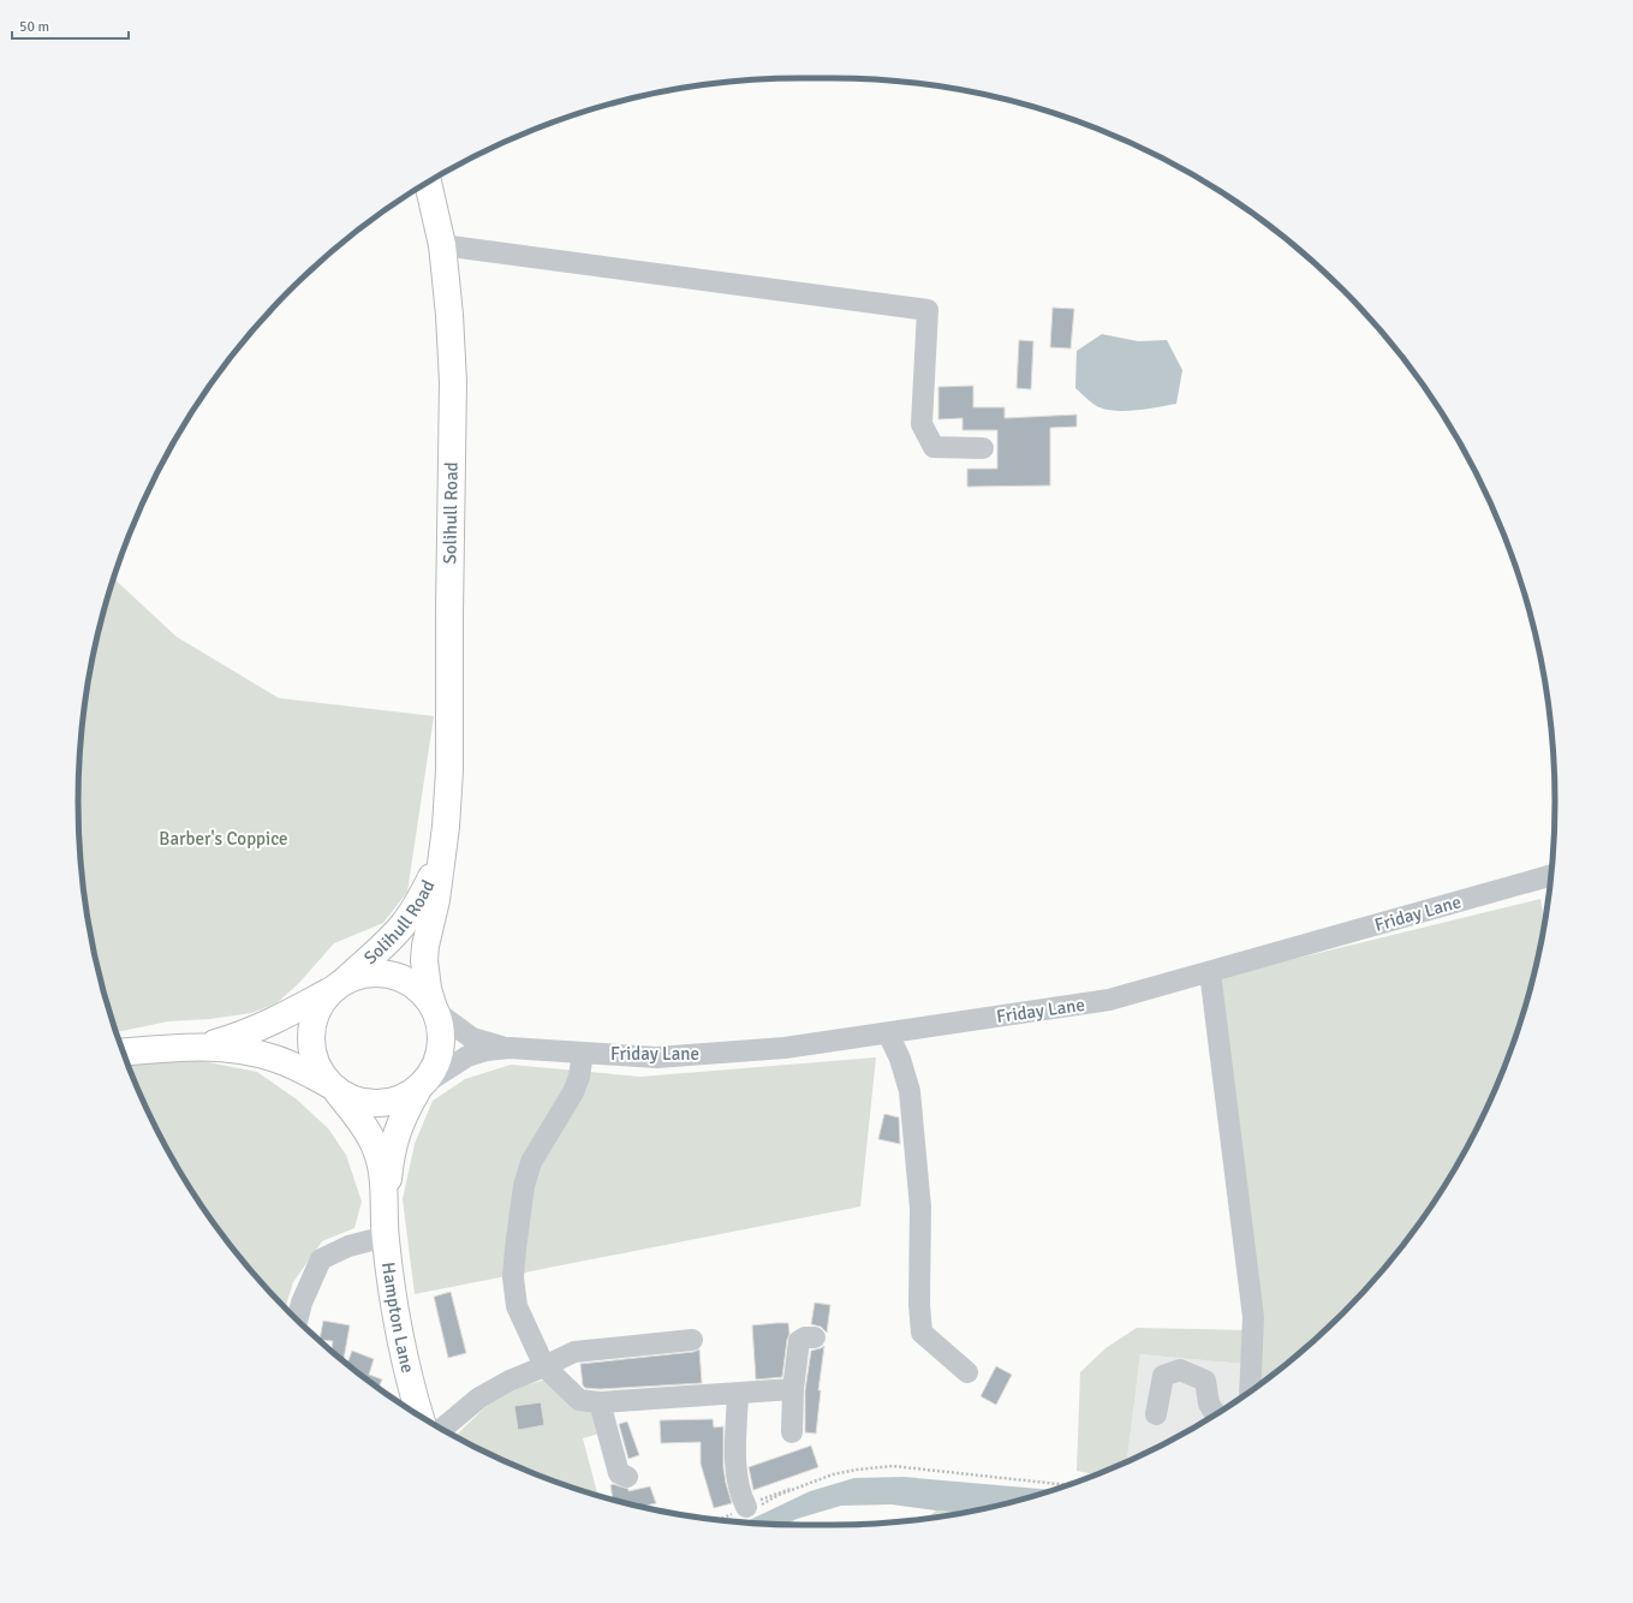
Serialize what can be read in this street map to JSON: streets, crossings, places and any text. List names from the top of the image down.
{
  "streets": {
    "main road": ["Solihull Road", "Hampton Lane"],
    "street": ["Friday Lane"]
  },
  "crossings": [
    ["Solihull Road", "Friday Lane"],
    ["Solihull Road", "Hampton Lane"],
    ["Friday Lane", "Hampton Lane"]
  ],
  "parks": ["Barber's Coppice"],
  "scale_bar": "50 m"
}
